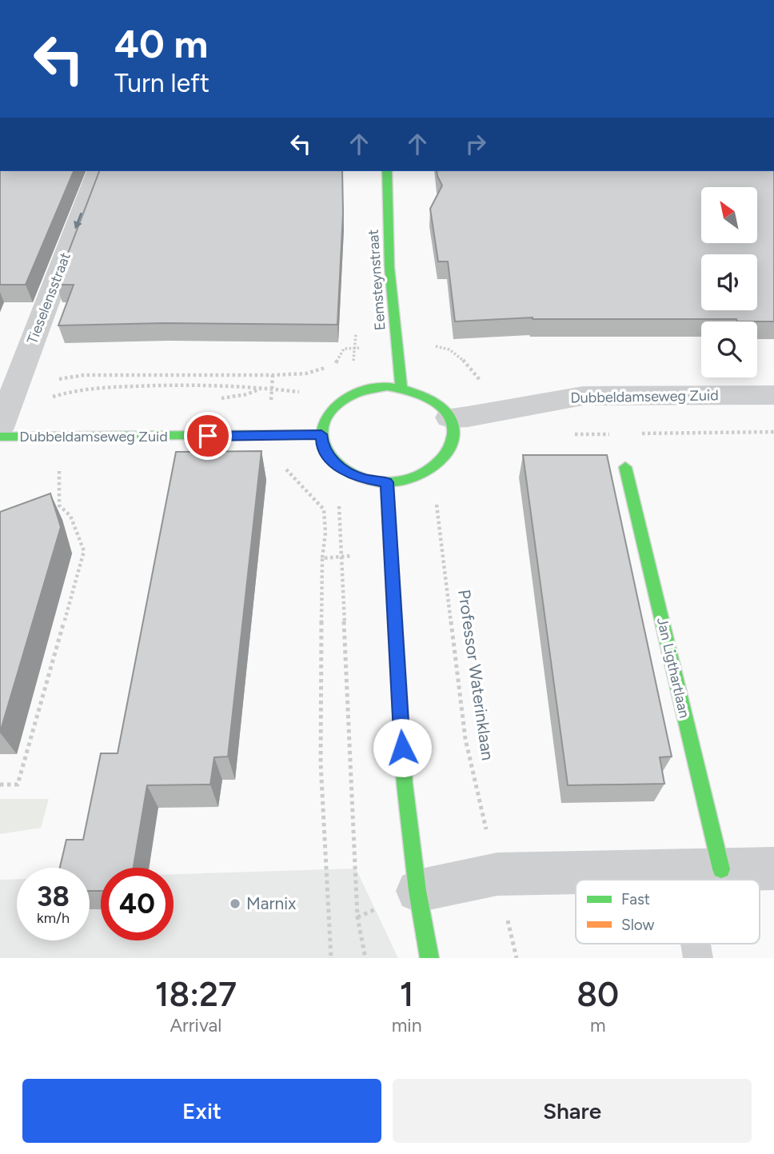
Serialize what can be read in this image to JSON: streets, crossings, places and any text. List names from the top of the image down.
{
  "streets": {
    "street": [
      "Eemsteynstraat",
      "Tieselensstraat",
      "Dubbeldamseweg Zuid",
      "Jan Ligthartlaan"
    ],
    "path": ["Professor Waterinklaan"]
  },
  "crossings": [
    ["Eemsteynstraat", "Dubbeldamseweg Zuid"]
  ],
  "one_way": ["Tieselensstraat"],
  "places": ["Marnix"],
  "legend": ["Fast", "Slow"],
  "north": "top left",
  "page": {
    "turn": ["40 m", "Turn left"],
    "speed": "38 km/h",
    "limit": "40",
    "eta": [
      "18:27",
      "Arrival",
      "1",
      "min",
      "80",
      "m"
    ],
    "buttons": ["Exit", "Share"]
  }
}
